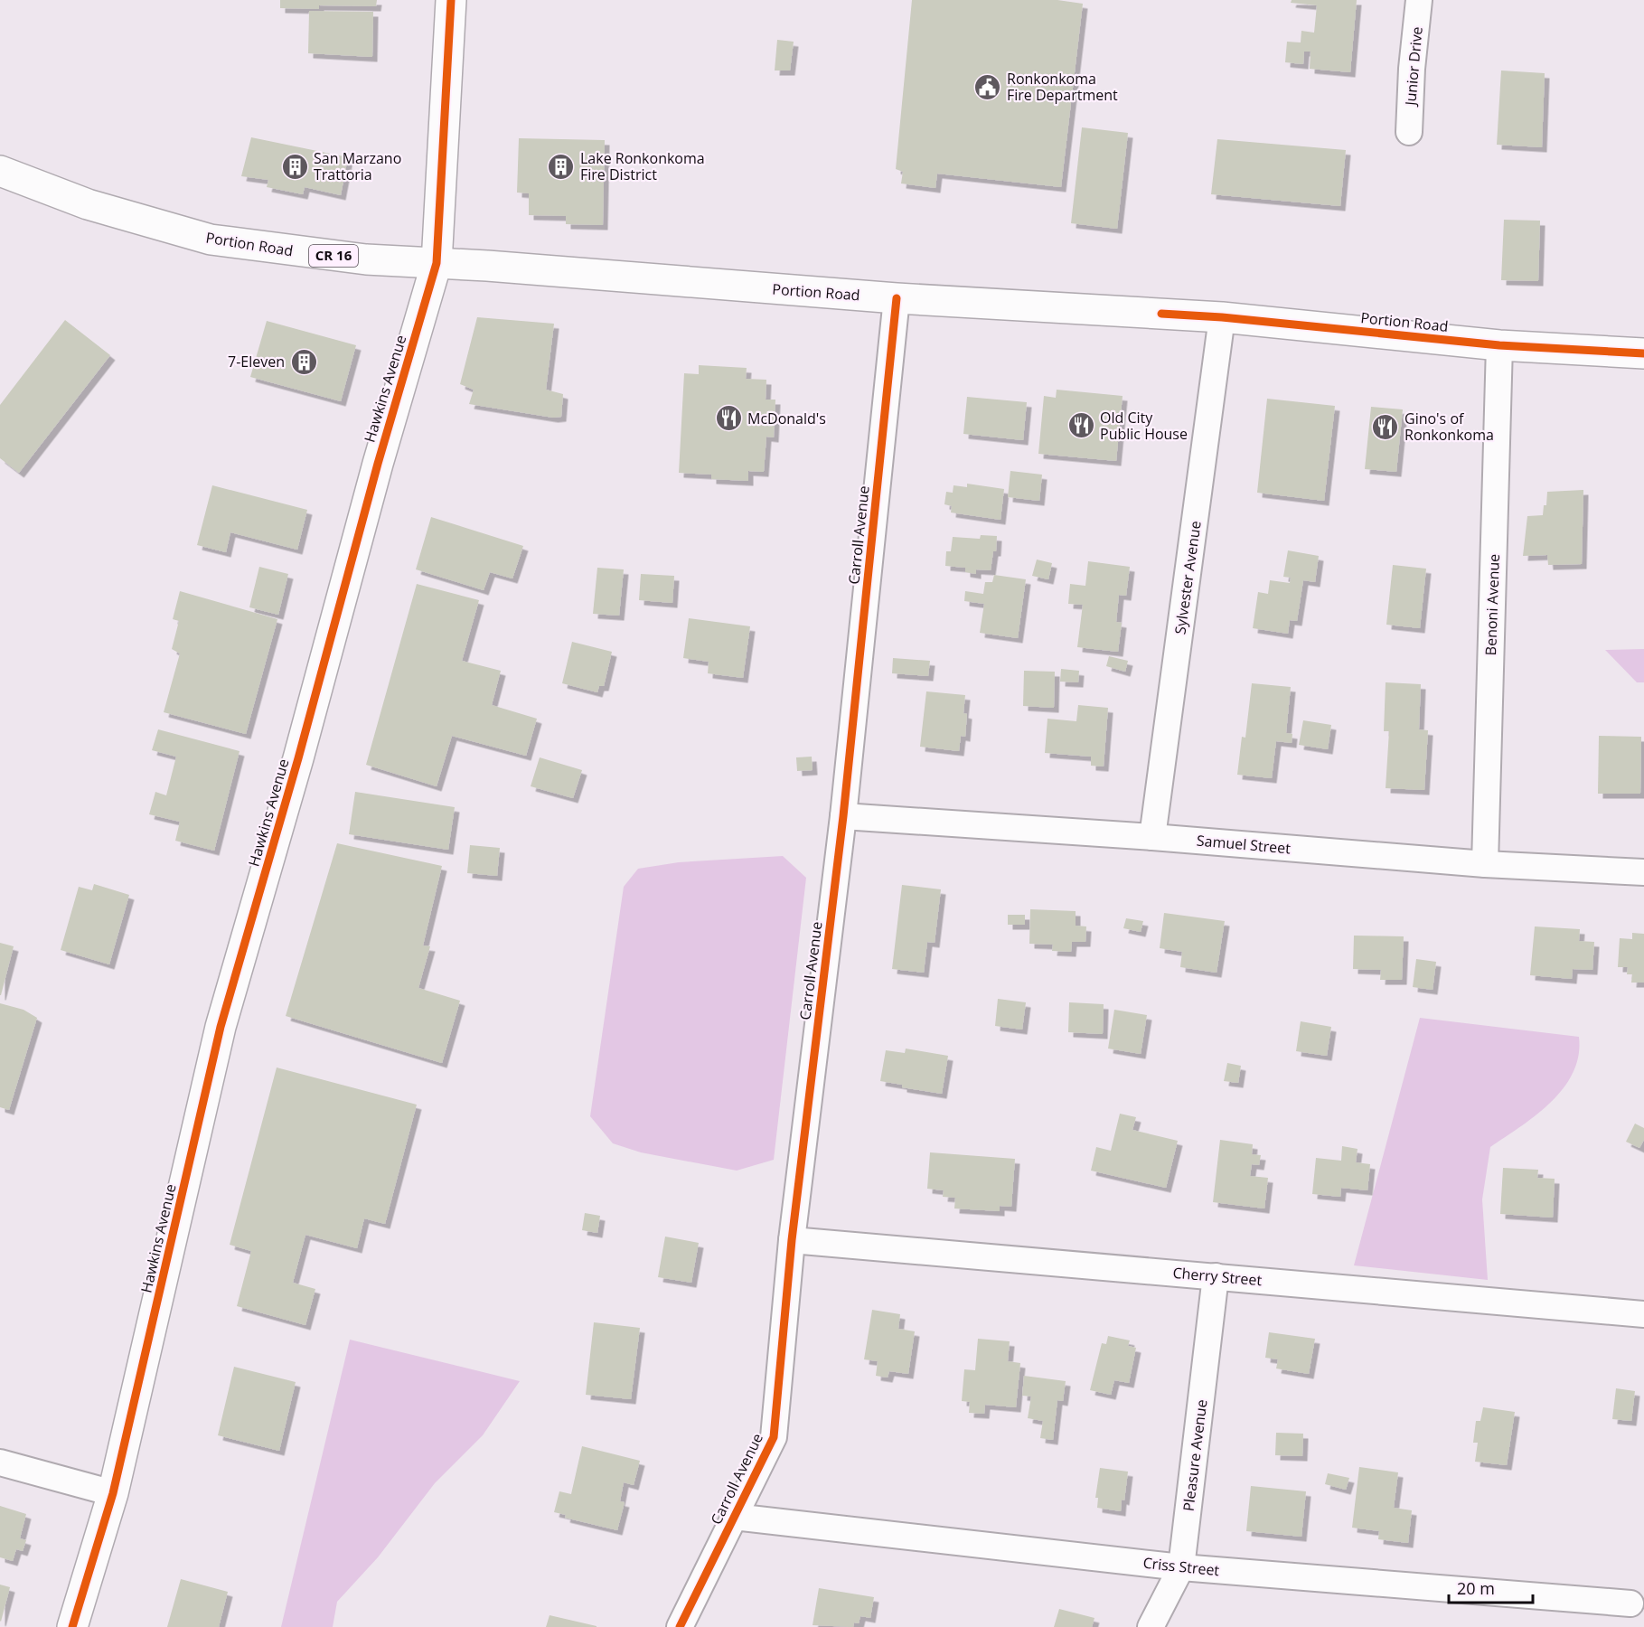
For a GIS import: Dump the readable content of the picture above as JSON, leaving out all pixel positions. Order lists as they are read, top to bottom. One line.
{"streets":{"street":["Junior Drive","Portion Road","CR 16","Hawkins Avenue","Carroll Avenue","Sylvester Avenue","Benoni Avenue","Samuel Street","Cherry Street","Pleasure Avenue","Criss Street"]},"crossings":[["Portion Road","Hawkins Avenue"],["Portion Road","Carroll Avenue"],["Portion Road","Sylvester Avenue"],["Portion Road","Benoni Avenue"],["Carroll Avenue","Samuel Street"],["Carroll Avenue","Cherry Street"],["Carroll Avenue","Criss Street"],["Sylvester Avenue","Samuel Street"],["Benoni Avenue","Samuel Street"],["Cherry Street","Pleasure Avenue"],["Pleasure Avenue","Criss Street"]],"places":{"public building":["Ronkonkoma Fire Department"],"building":["San Marzano Trattoria","Lake Ronkonkoma Fire District","7-Eleven"],"restaurant":["McDonald's","Old City Public House","Gino's of Ronkonkoma"]},"scale_bar":"20 m"}
